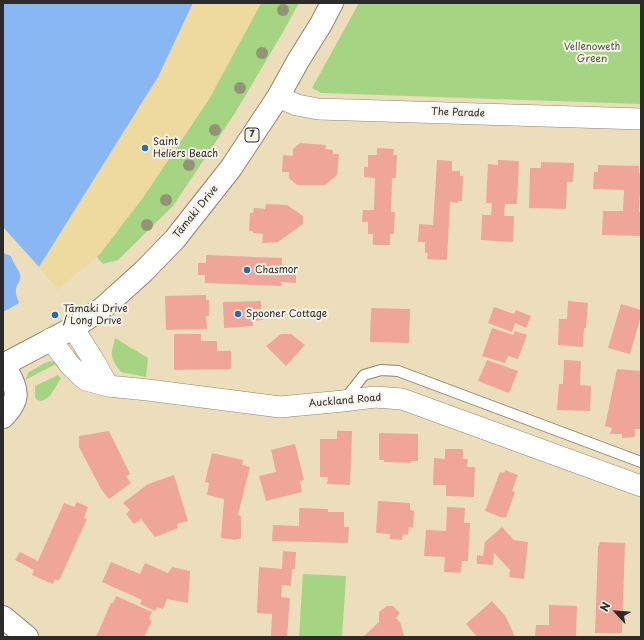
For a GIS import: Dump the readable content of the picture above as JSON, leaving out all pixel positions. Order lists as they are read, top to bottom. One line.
{"streets":{"main road":["7","Tāmaki Drive"],"street":["The Parade","Auckland Road"]},"crossings":[["The Parade","Tāmaki Drive"],["Tāmaki Drive","Auckland Road"]],"parks":["Vellenoweth Green"],"places":["Saint Heliers Beach","Chasmor","Spooner Cottage","Tāmaki Drive / Long Drive"],"north":"top left"}
